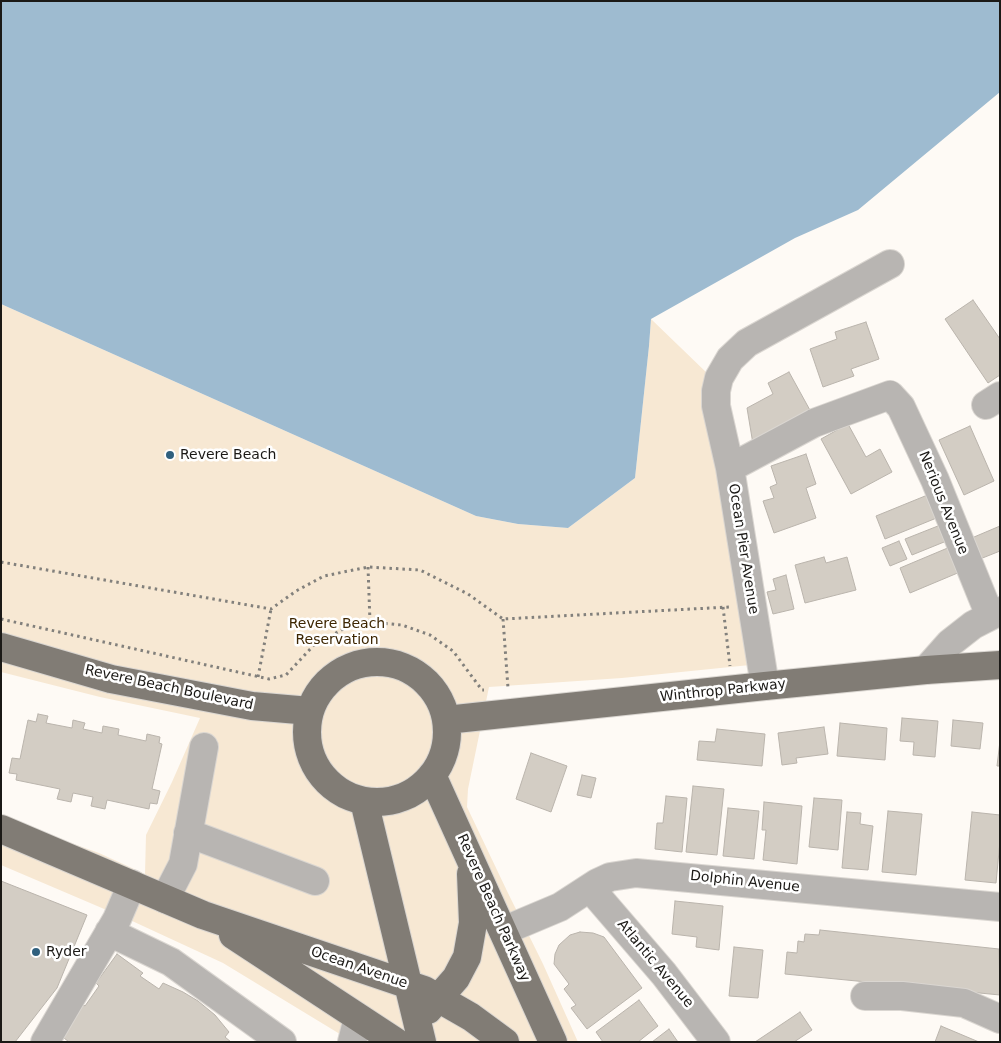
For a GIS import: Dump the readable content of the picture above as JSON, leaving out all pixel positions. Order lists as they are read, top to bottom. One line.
{"streets":{"main road":["Revere Beach Boulevard","Winthrop Parkway","Revere Beach Parkway","Ocean Avenue"],"street":["Nerious Avenue","Ocean Pier Avenue","Dolphin Avenue","Atlantic Avenue"]},"crossings":[["Nerious Avenue","Ocean Pier Avenue"],["Ocean Pier Avenue","Winthrop Parkway"],["Revere Beach Boulevard","Winthrop Parkway"],["Revere Beach Boulevard","Revere Beach Parkway"],["Winthrop Parkway","Revere Beach Parkway"],["Dolphin Avenue","Revere Beach Parkway"],["Dolphin Avenue","Atlantic Avenue"]],"parks":["Revere Beach Reservation"],"places":["Revere Beach","Ryder"]}
